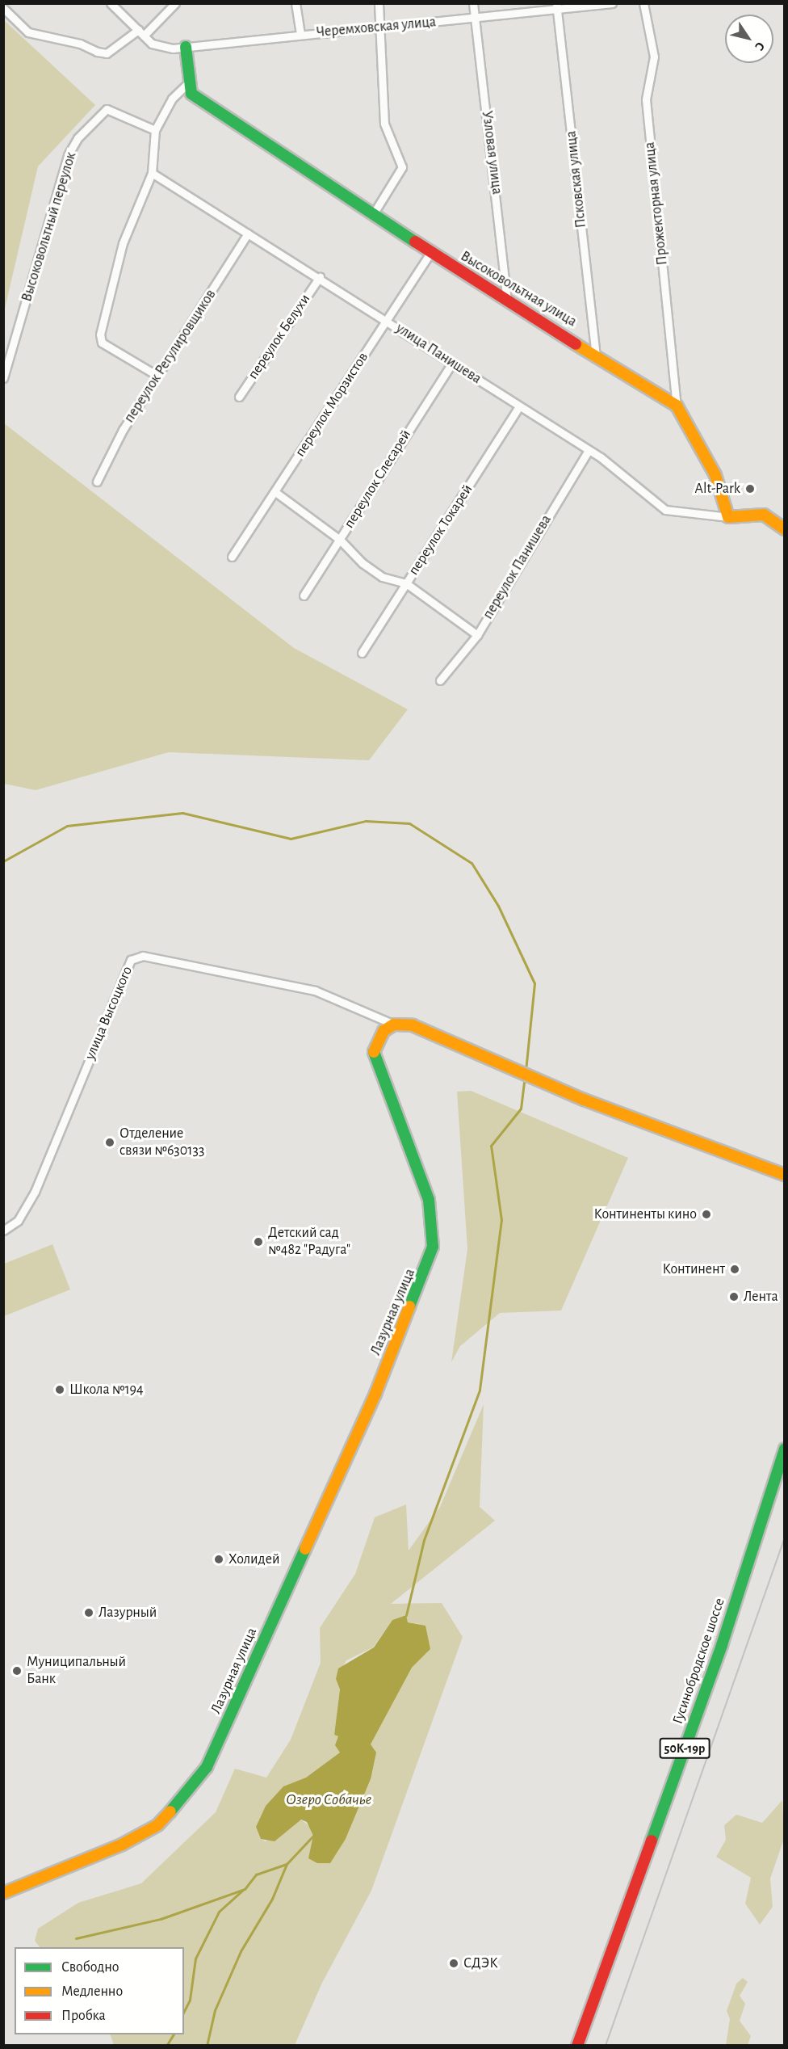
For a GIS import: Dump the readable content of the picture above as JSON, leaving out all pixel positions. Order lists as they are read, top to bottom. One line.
{"streets":{"street":["Черемховская улица","Узловая улица","Псковская улица","Прожекторная улица","Высоковольтный переулок","Высоковольтная улица","переулок Белухи","улица Панишева","переулок Регулировщиков","переулок Морзистов","переулок Слесарей","переулок Токарей","переулок Панишева","улица Высоцкого","Лазурная улица","Гусинобродское шоссе","50К-19р"]},"crossings":[["Черемховская улица","Узловая улица"],["Черемховская улица","Псковская улица"],["Узловая улица","Высоковольтная улица"],["Псковская улица","Высоковольтная улица"],["Прожекторная улица","Высоковольтная улица"],["Высоковольтная улица","улица Панишева"],["Высоковольтная улица","переулок Морзистов"],["переулок Белухи","улица Панишева"],["улица Панишева","переулок Регулировщиков"],["улица Панишева","переулок Морзистов"],["улица Панишева","переулок Слесарей"],["улица Панишева","переулок Токарей"],["улица Панишева","переулок Панишева"],["улица Высоцкого","Лазурная улица"]],"water":["Озеро Собачье"],"places":["Alt-Park","Отделение связи №630133","Континенты кино","Детский сад №482 \"Радуга\"","Континент","Лента","Школа №194","Холидей","Лазурный","Муниципальный Банк","СДЭК"],"legend":["Свободно","Медленно","Пробка"],"north":"bottom right"}
